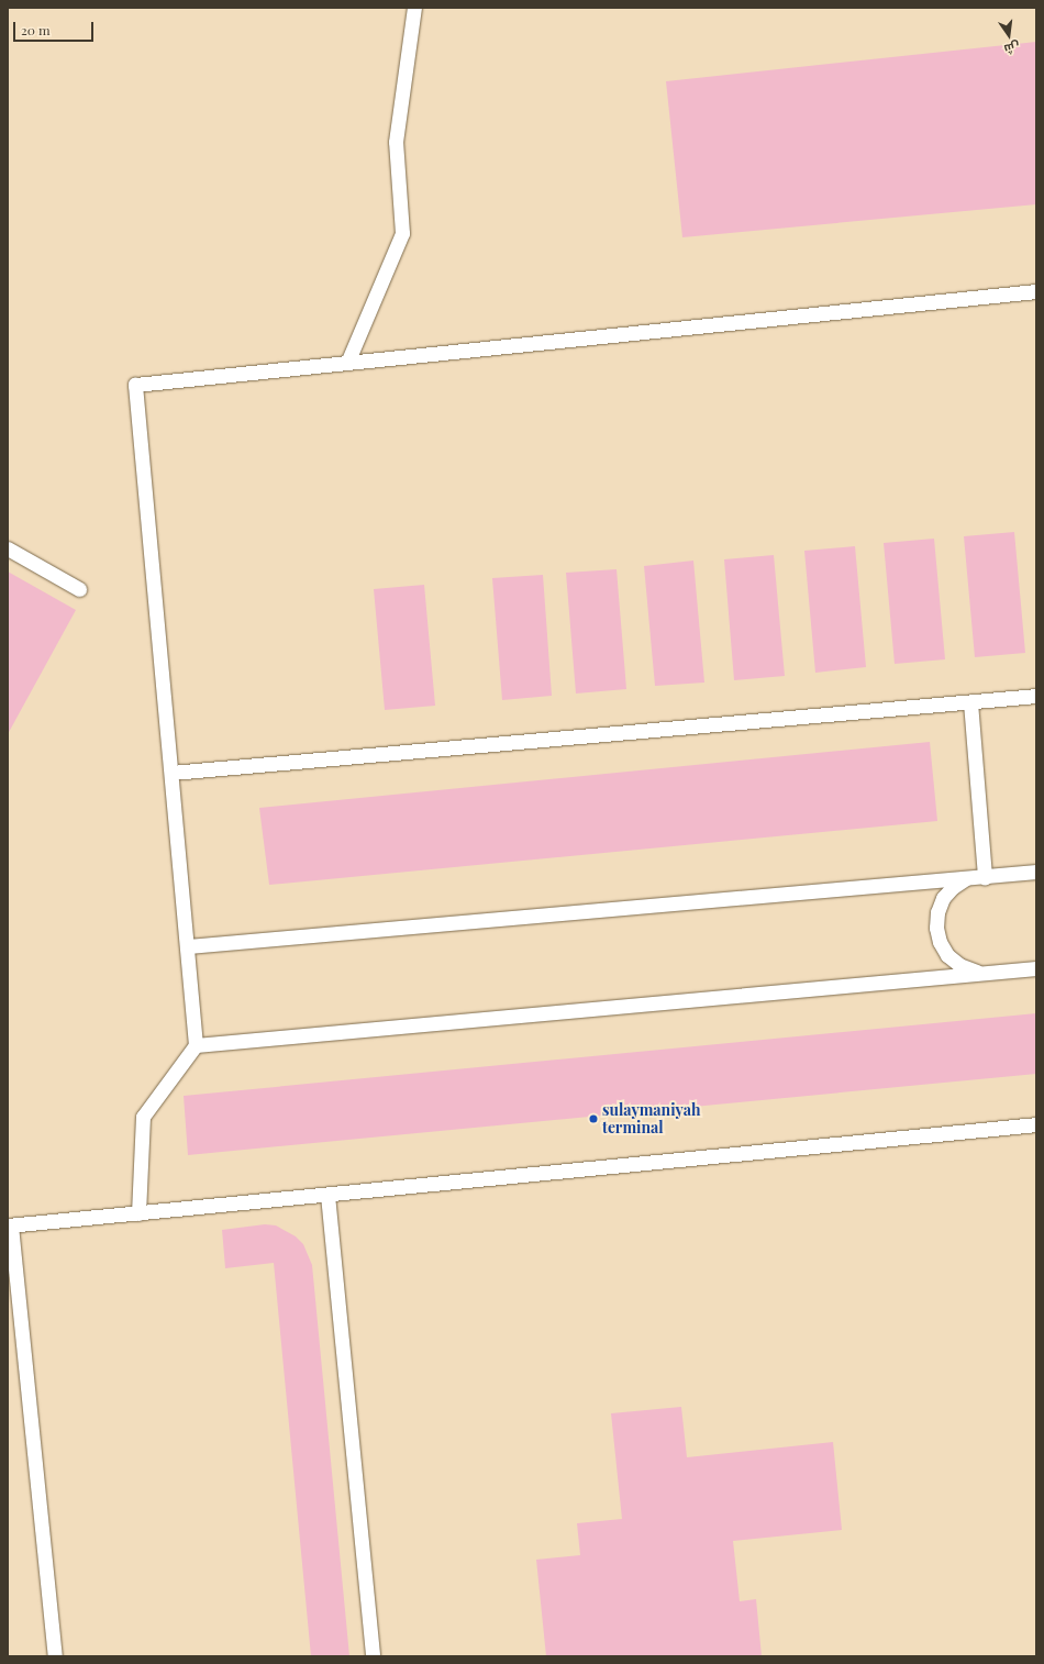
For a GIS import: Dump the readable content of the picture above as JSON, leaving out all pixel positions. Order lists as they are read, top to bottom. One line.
{"places":["sulaymaniyah terminal"],"scale_bar":"20 m","north":"bottom"}
